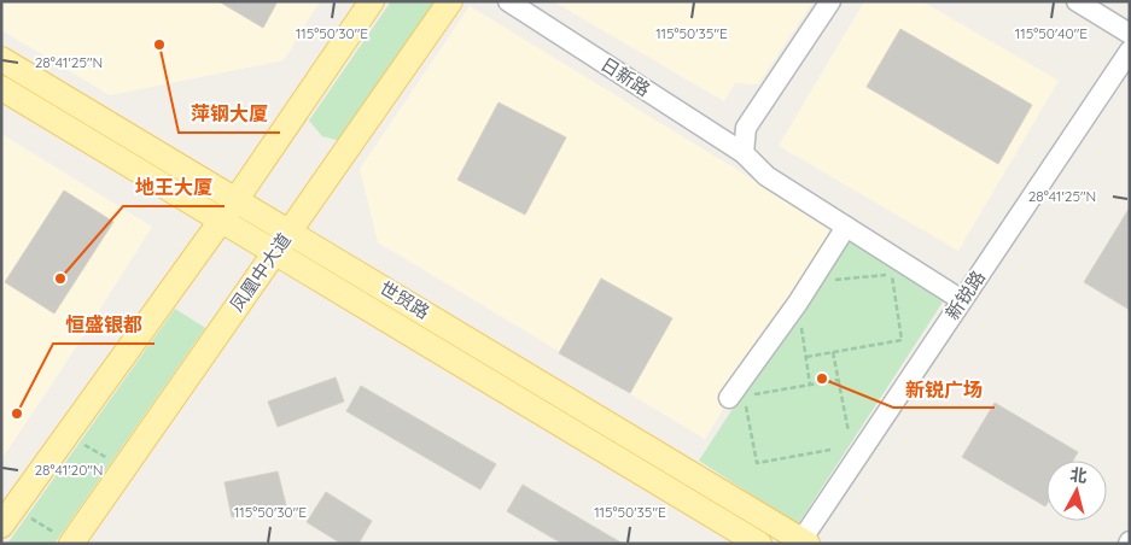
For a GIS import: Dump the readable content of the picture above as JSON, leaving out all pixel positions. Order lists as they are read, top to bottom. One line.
{"streets":{"main road":["凤凰中大道","世贸路"],"street":["日新路","新锐路"]},"crossings":[["日新路","新锐路"],["凤凰中大道","世贸路"],["新锐路","世贸路"]],"places":["萍钢大厦","地王大厦","新锐广场","恒盛银都"],"north":"top","coordinates":["115°50'30\"E","115°50'35\"E","115°50'40\"E","28°41'25\"N","28°41'20\"N"]}
